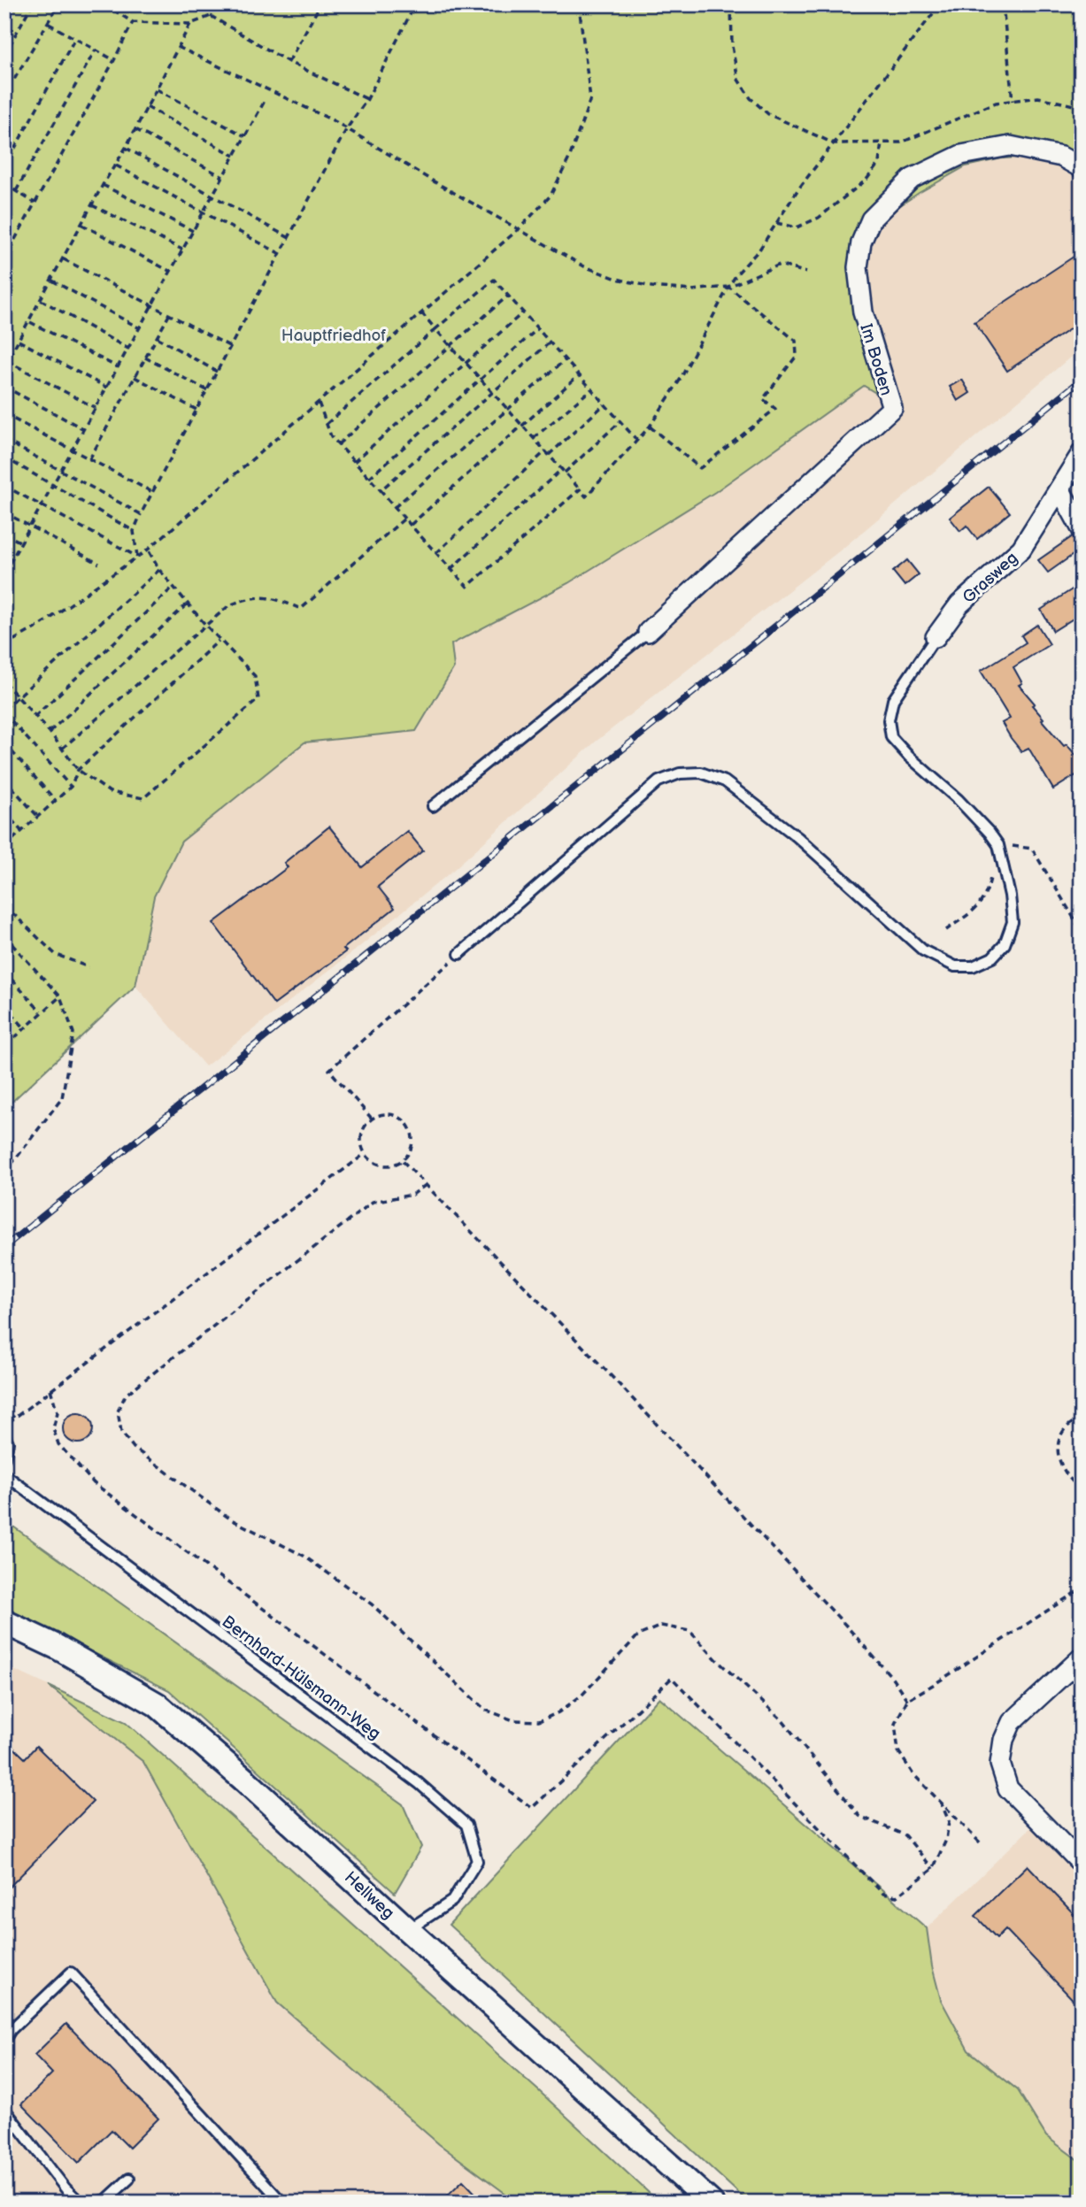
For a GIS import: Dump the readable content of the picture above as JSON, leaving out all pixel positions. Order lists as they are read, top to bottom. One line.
{"streets":{"street":["Im Boden","Grasweg","Hellweg"],"lane":["Bernhard-Hülsmann-Weg"]},"crossings":[["Bernhard-Hülsmann-Weg","Hellweg"]],"parks":["Hauptfriedhof"]}
